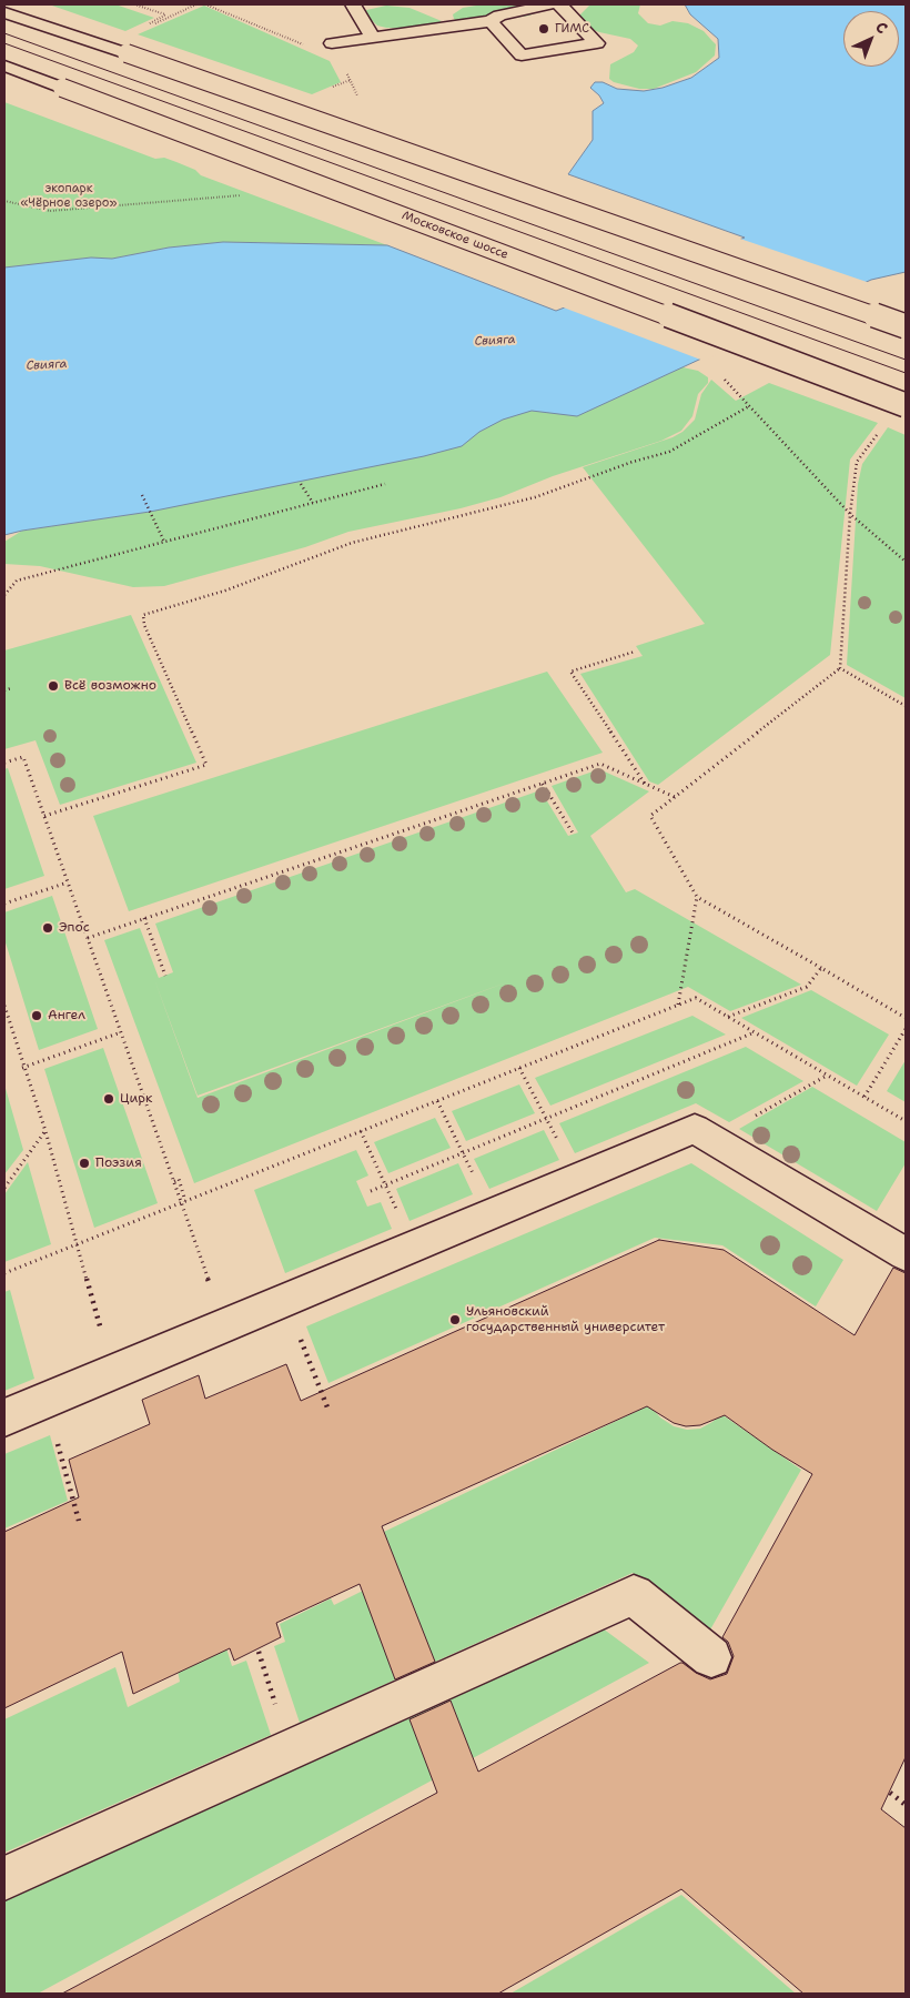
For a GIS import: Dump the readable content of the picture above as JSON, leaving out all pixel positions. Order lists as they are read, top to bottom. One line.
{"streets":{"main road":["Московское шоссе"]},"water":["Свияга"],"parks":["экопарк «Чёрное озеро»"],"places":["ГИМС","Всё возможно","Эпос","Ангел","Цирк","Поэзия","Ульяновский государственный университет"],"north":"top right"}
